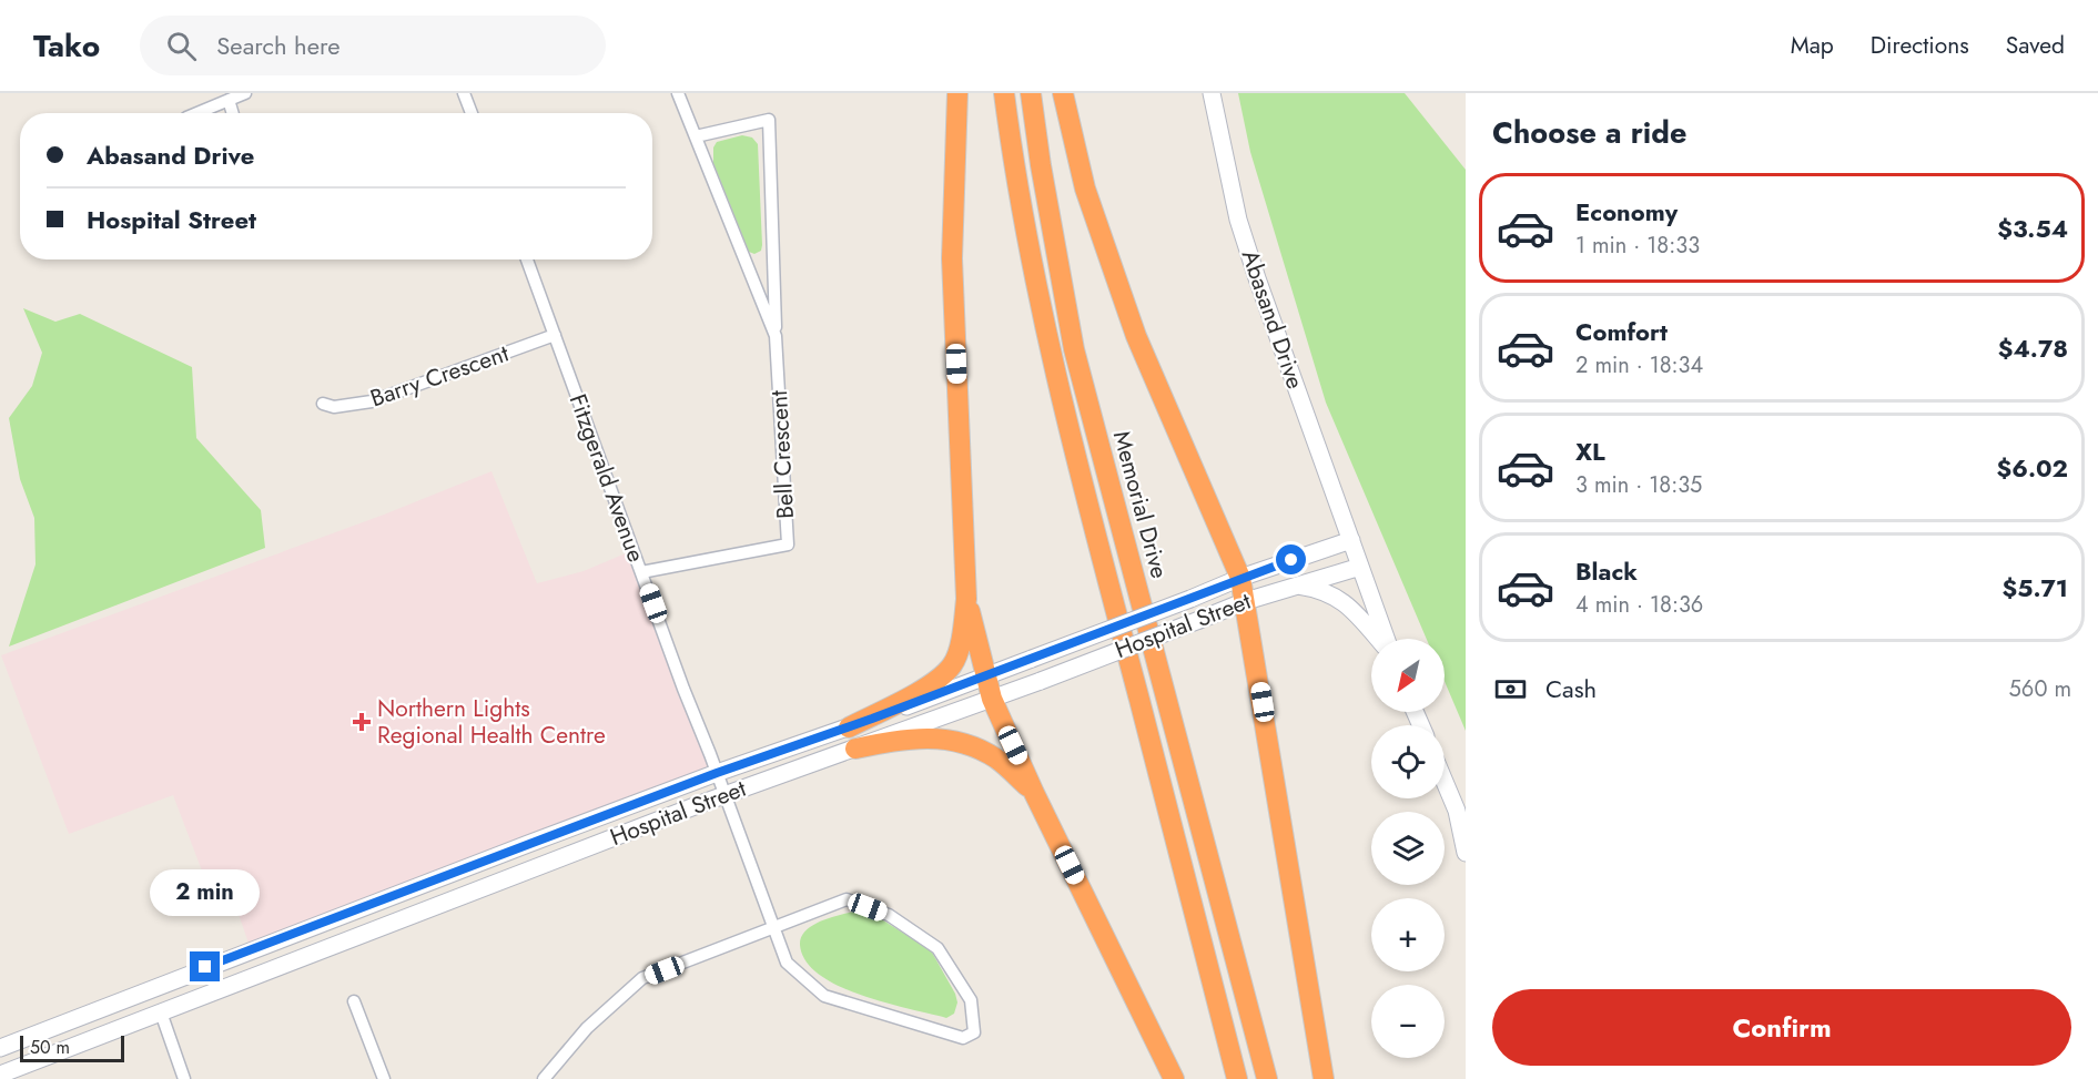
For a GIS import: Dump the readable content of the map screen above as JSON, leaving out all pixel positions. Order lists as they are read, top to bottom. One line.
{"streets":{"highway":["Memorial Drive"],"main road":["Abasand Drive","Hospital Street"],"street":["Barry Crescent","Bell Crescent","Fitzgerald Avenue"]},"crossings":[["Abasand Drive","Hospital Street"],["Barry Crescent","Fitzgerald Avenue"],["Bell Crescent","Fitzgerald Avenue"],["Fitzgerald Avenue","Hospital Street"]],"places":{"health":["Northern Lights Regional Health Centre"]},"scale_bar":"50 m","north":"bottom left","page":{"header":"Tako","search":"Search here","nav":["Map","Directions","Saved"],"heading":"Choose a ride","banner":["Abasand Drive","Hospital Street"],"list":[{"name":"Economy","note":"1 min · 18:33","value":"$3.54"},{"name":"Comfort","note":"2 min · 18:34","value":"$4.78"},{"name":"XL","note":"3 min · 18:35","value":"$6.02"},{"name":"Black","note":"4 min · 18:36","value":"$5.71"}],"map_buttons":["+","−"],"pay":["Cash","560 m"],"bubble":"2 min","buttons":"Confirm","scale":"50 m"}}
